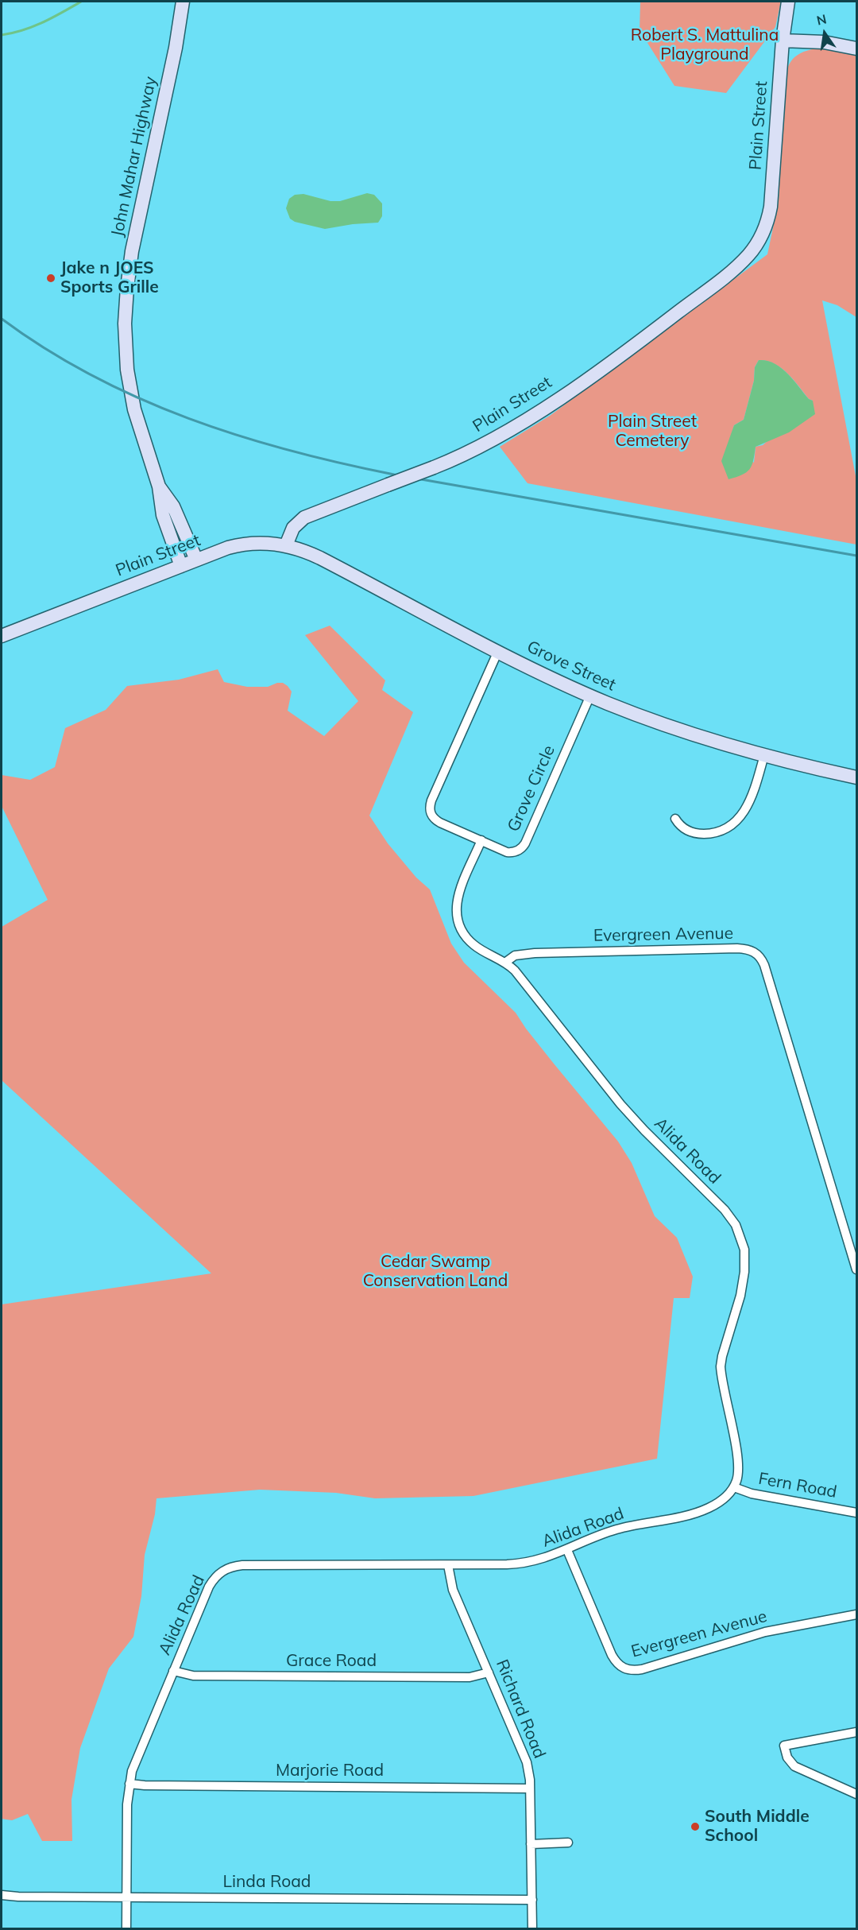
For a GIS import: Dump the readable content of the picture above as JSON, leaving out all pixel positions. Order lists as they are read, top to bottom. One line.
{"streets":{"street":["Plain Street","John Mahar Highway","Grove Street","Grove Circle","Evergreen Avenue","Alida Road","Fern Road","Grace Road","Richard Road","Marjorie Road","Linda Road"]},"crossings":[["Plain Street","John Mahar Highway"],["Plain Street","Grove Street"],["Grove Street","Grove Circle"],["Evergreen Avenue","Alida Road"],["Alida Road","Fern Road"],["Alida Road","Grace Road"],["Alida Road","Richard Road"],["Alida Road","Marjorie Road"],["Alida Road","Linda Road"],["Grace Road","Richard Road"],["Richard Road","Marjorie Road"],["Richard Road","Linda Road"]],"parks":["Robert S. Mattulina Playground","Plain Street Cemetery","Cedar Swamp Conservation Land"],"places":["Jake n JOES Sports Grille","South Middle School"],"north":"top"}
